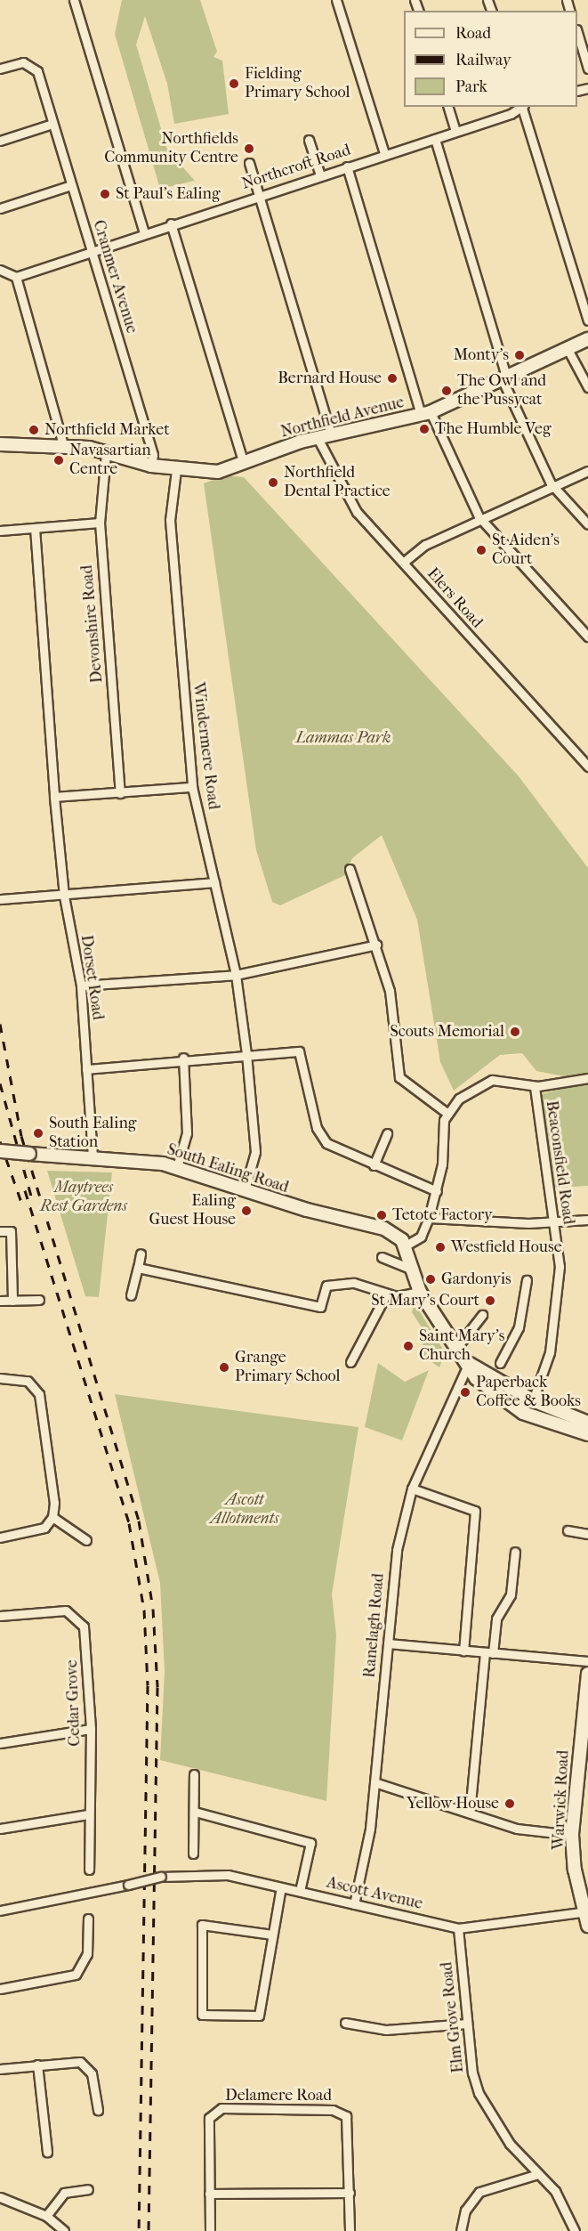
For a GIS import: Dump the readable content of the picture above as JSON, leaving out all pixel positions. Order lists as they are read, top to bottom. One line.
{"streets":{"main road":["Northfield Avenue","South Ealing Road","Warwick Road"],"street":["Northcroft Road","Cranmer Avenue","Elers Road","Devonshire Road","Windermere Road","Dorset Road","Beaconsfield Road","Ranelagh Road","Cedar Grove","Ascott Avenue","Elm Grove Road","Delamere Road"]},"crossings":[["Northcroft Road","Cranmer Avenue"],["Cranmer Avenue","Northfield Avenue"],["Northfield Avenue","Elers Road"],["Northfield Avenue","Devonshire Road"],["Northfield Avenue","Windermere Road"],["Windermere Road","South Ealing Road"],["Dorset Road","South Ealing Road"],["Ranelagh Road","Ascott Avenue"],["Warwick Road","Ascott Avenue"],["Ascott Avenue","Elm Grove Road"]],"parks":["Lammas Park","Maytrees Rest Gardens","Ascott Allotments"],"places":["Fielding Primary School","Northfields Community Centre","St Paul's Ealing","Monty's","Bernard House","The Owl and the Pussycat","The Humble Veg","Northfield Market","Navasartian Centre","Northfield Dental Practice","St Aiden's Court","Scouts Memorial","South Ealing Station","Ealing Guest House","Tetote Factory","Westfield House","Gardonyis","St Mary's Court","Saint Mary's Church","Grange Primary School","Paperback Coffee & Books","Yellow House"],"legend":["Road","Railway","Park"]}
